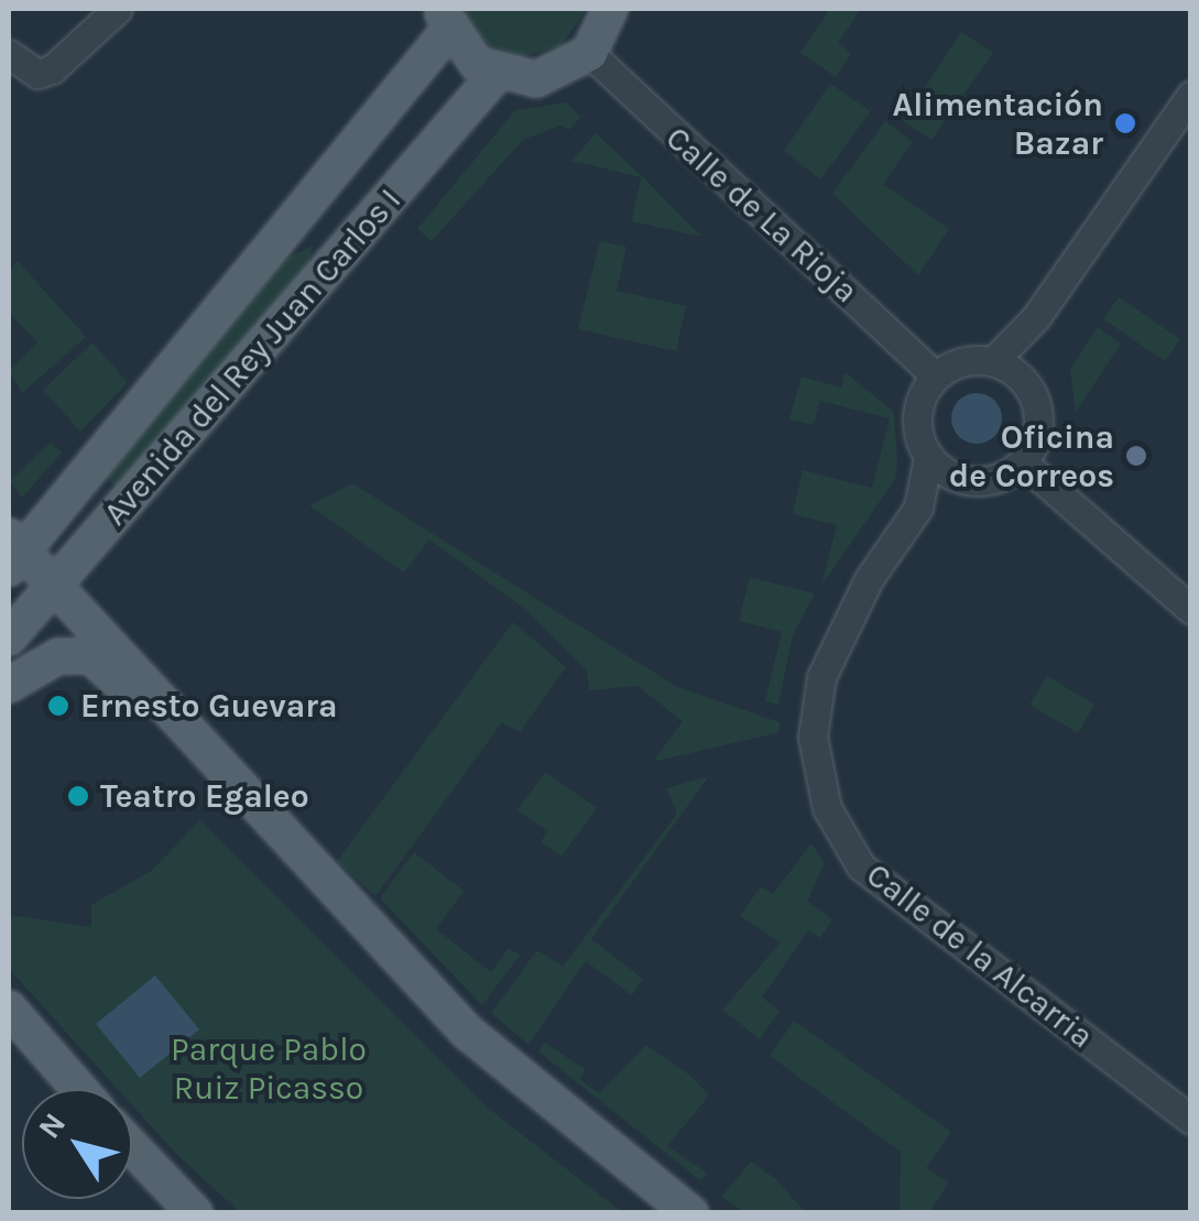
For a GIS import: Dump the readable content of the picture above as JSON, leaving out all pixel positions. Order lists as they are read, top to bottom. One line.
{"streets":{"main road":["Avenida del Rey Juan Carlos I"],"street":["Calle de La Rioja","Calle de la Alcarria"]},"crossings":[["Calle de La Rioja","Calle de la Alcarria"]],"parks":["Parque Pablo Ruiz Picasso"],"places":["Alimentación Bazar","Oficina de Correos","Ernesto Guevara","Teatro Egaleo"],"north":"top left"}
